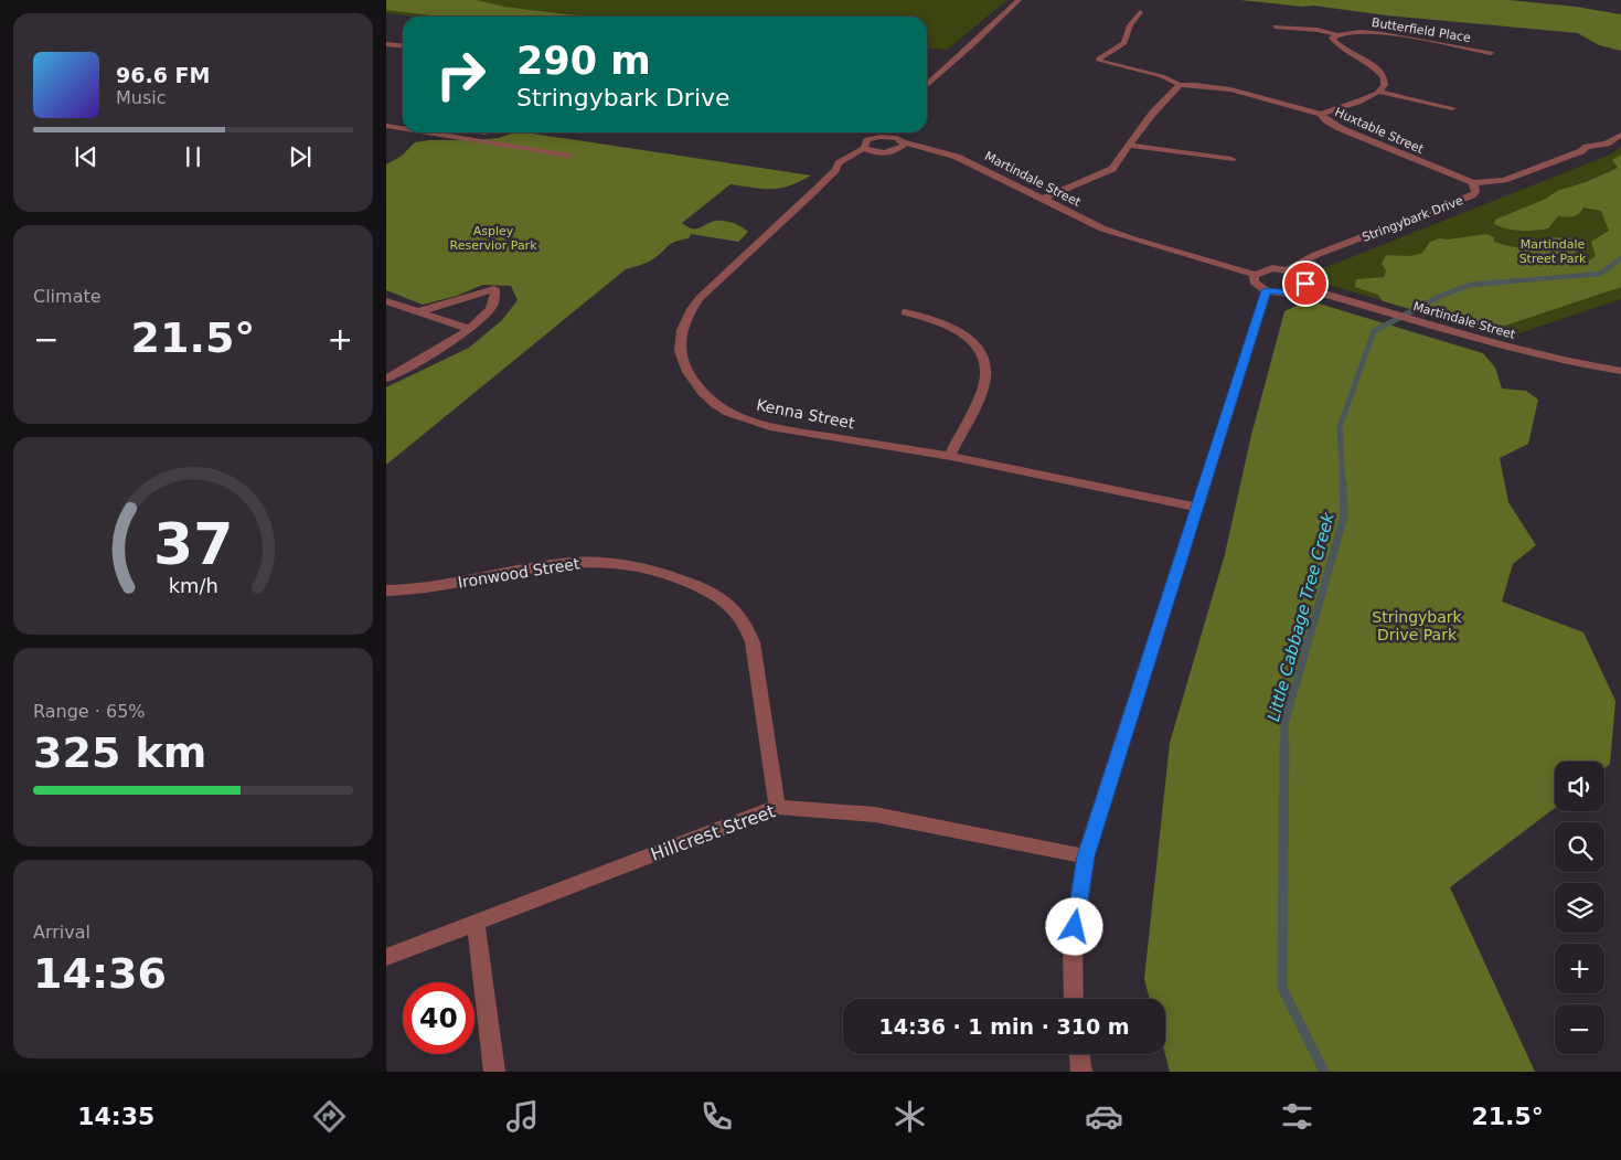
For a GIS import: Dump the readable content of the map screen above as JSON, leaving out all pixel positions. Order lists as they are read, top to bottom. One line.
{"streets":{"street":["Butterfield Place","Huxtable Street","Martindale Street","Stringybark Drive","Kenna Street","Ironwood Street","Hillcrest Street"]},"crossings":[["Huxtable Street","Stringybark Drive"],["Martindale Street","Stringybark Drive"],["Martindale Street","Kenna Street"],["Ironwood Street","Hillcrest Street"]],"water":["Little Cabbage Tree Creek"],"parks":["Aspley Reservior Park","Martindale Street Park","Stringybark Drive Park"],"page":{"turn":["290 m","Stringybark Drive"],"song":["96.6 FM","Music"],"tile":["Climate",["Range · 65%","325 km"],["Arrival","14:36"]],"heat":["−","21.5°","+"],"map_buttons":["+","−"],"limit":"40","trip":"14:36 · 1 min · 310 m","tabs":["14:35","21.5°"],"gauge":["37","km/h"]}}
